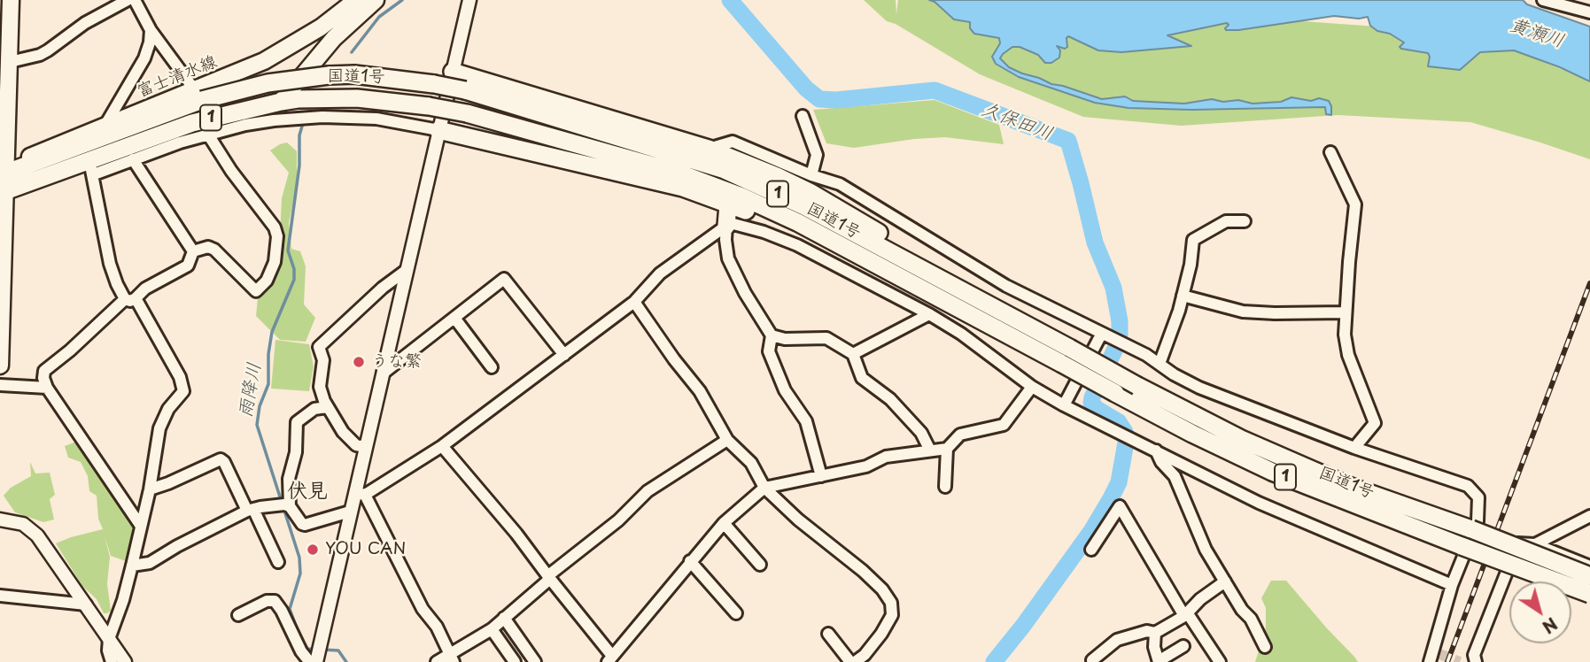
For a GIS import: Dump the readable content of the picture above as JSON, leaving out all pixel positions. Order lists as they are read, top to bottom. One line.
{"streets":{"highway":["国道1号","1"],"main road":["富士清水線"]},"crossings":[["富士清水線","国道1号"]],"districts":["伏見"],"water":["黄瀬川","久保田川","雨降川"],"places":["うな繁","YOU CAN"],"north":"bottom right"}
